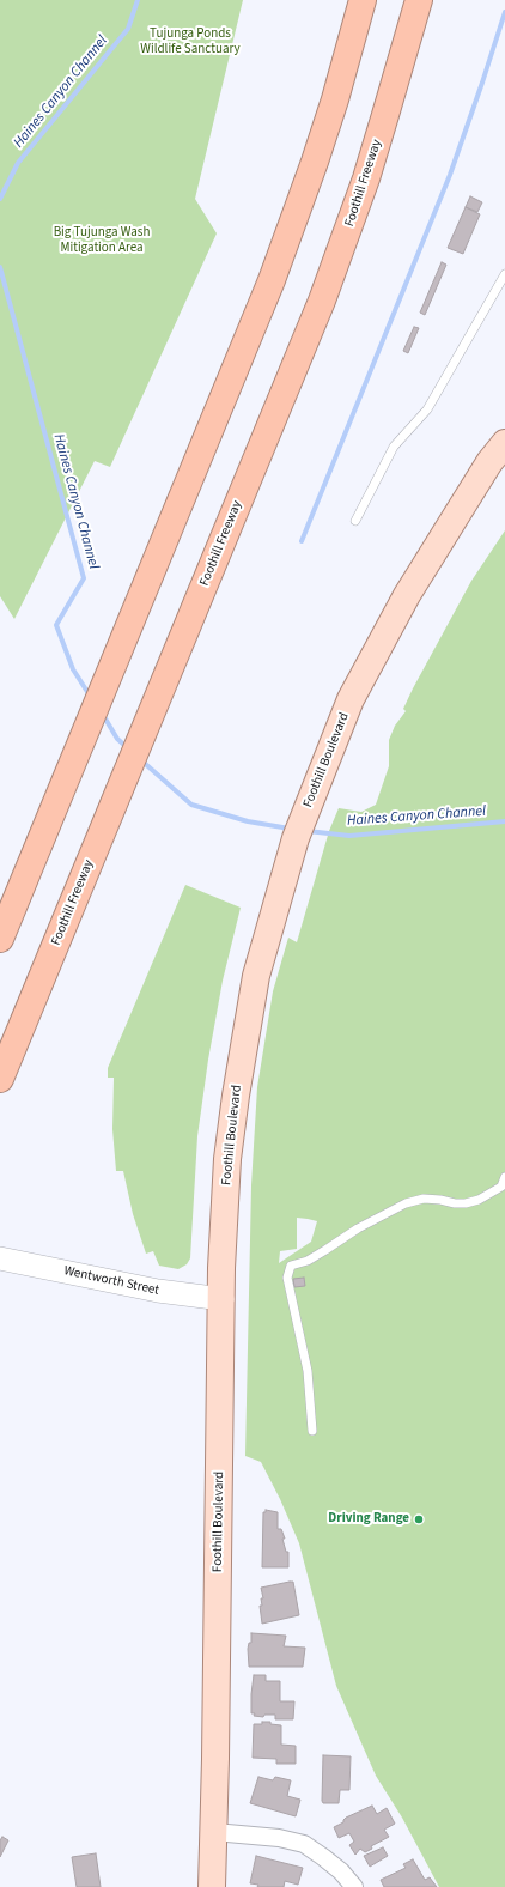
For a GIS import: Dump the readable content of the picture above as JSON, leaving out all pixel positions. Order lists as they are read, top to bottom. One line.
{"streets":{"highway":["Foothill Freeway"],"main road":["Foothill Boulevard","Wentworth Street"]},"crossings":[["Foothill Boulevard","Wentworth Street"]],"water":["Haines Canyon Channel"],"parks":["Tujunga Ponds Wildlife Sanctuary","Big Tujunga Wash Mitigation Area"],"places":["Driving Range"]}
